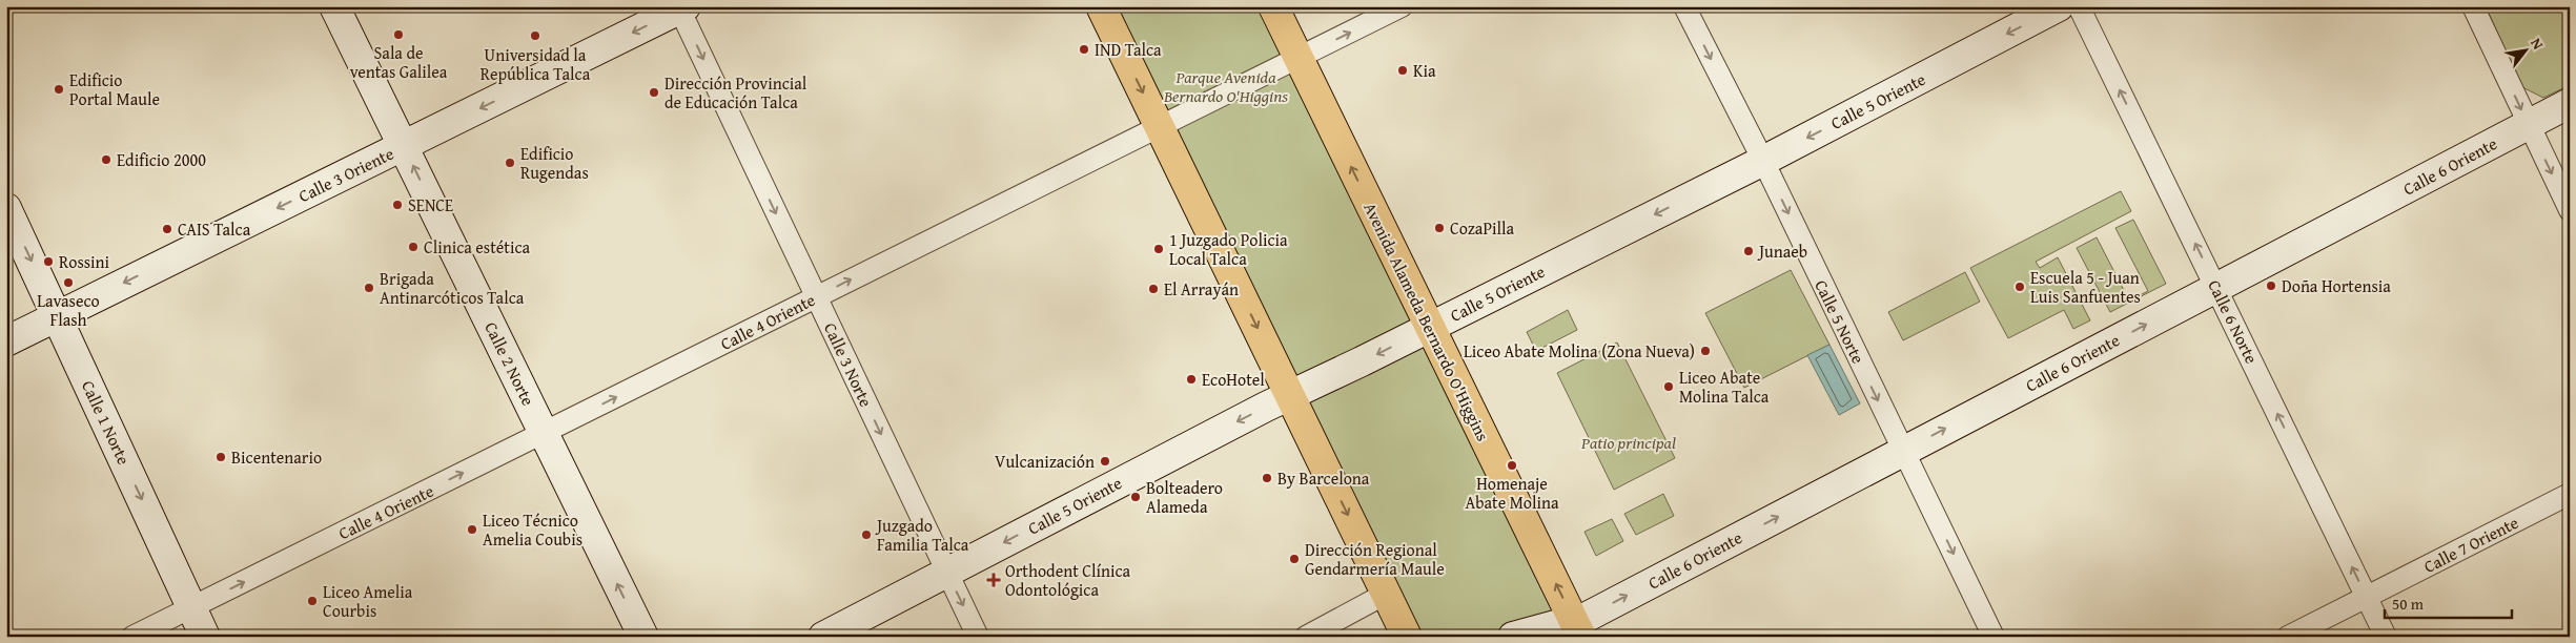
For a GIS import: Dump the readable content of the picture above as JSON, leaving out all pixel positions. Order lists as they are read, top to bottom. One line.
{"streets":{"main road":["Calle 5 Oriente","Calle 6 Oriente","Calle 3 Oriente","Avenida Alameda Bernardo O'Higgins","Calle 2 Norte","Calle 1 Norte"],"street":["Calle 4 Oriente","Calle 5 Norte","Calle 6 Norte","Calle 3 Norte","Calle 7 Oriente"]},"crossings":[["Calle 5 Oriente","Avenida Alameda Bernardo O'Higgins"],["Calle 5 Oriente","Calle 5 Norte"],["Calle 5 Oriente","Calle 3 Norte"],["Calle 6 Oriente","Avenida Alameda Bernardo O'Higgins"],["Calle 6 Oriente","Calle 5 Norte"],["Calle 6 Oriente","Calle 6 Norte"],["Calle 3 Oriente","Calle 2 Norte"],["Calle 3 Oriente","Calle 3 Norte"],["Calle 3 Oriente","Calle 1 Norte"],["Calle 4 Oriente","Avenida Alameda Bernardo O'Higgins"],["Calle 4 Oriente","Calle 2 Norte"],["Calle 4 Oriente","Calle 3 Norte"],["Calle 4 Oriente","Calle 1 Norte"],["Calle 6 Norte","Calle 7 Oriente"]],"one_way":["Calle 5 Oriente","Calle 6 Oriente","Calle 3 Oriente","Calle 4 Oriente","Calle 5 Norte","Calle 6 Norte","Calle 2 Norte","Calle 3 Norte","Calle 1 Norte"],"parks":["Parque Avenida Bernardo O'Higgins","Patio principal"],"places":{"other":["Sala de ventas Galilea","Universidad la República Talca","IND Talca","Kia","Edificio Portal Maule","Dirección Provincial de Educación Talca","Edificio 2000","Edificio Rugendas","SENCE","CozaPilla","CAIS Talca","Clinica estética","1 Juzgado Policia Local Talca","Junaeb","Rossini","Lavaseco Flash","Doña Hortensia","Escuela 5 - Juan Luis Sanfuentes","Brigada Antinarcóticos Talca","El Arrayán","Liceo Abate Molina (Zona Nueva)","EcoHotel","Liceo Abate Molina Talca","Bicentenario","Vulcanización","Homenaje Abate Molina","By Barcelona","Bolteadero Alameda","Liceo Técnico Amelia Coubis","Juzgado Familia Talca","Dirección Regional Gendarmería Maule","Liceo Amelia Courbis"],"health":["Orthodent Clínica Odontológica"]},"scale_bar":"50 m","north":"top right"}
